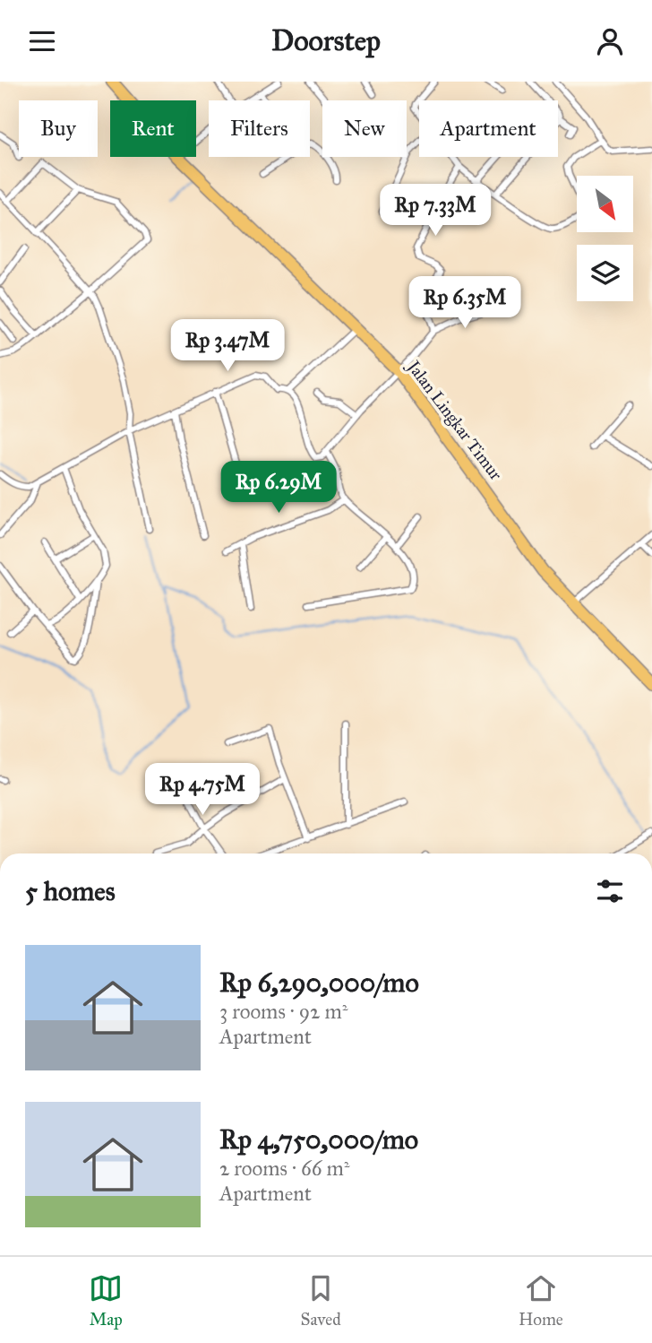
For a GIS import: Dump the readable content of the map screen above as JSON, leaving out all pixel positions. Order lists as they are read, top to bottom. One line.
{"streets":{"highway":["Jalan Lingkar Timur"]},"north":"bottom right","page":{"header":"Doorstep","chip":["Buy","Rent","Filters","New","Apartment"],"price":["Rp 7.33M","Rp 6.35M","Rp 3.47M","Rp 6.29M","Rp 4.75M"],"heading":"5 homes","list":[{"name":"Rp 6,290,000/mo","note":"3 rooms · 92 m² · Apartment"},{"name":"Rp 4,750,000/mo","note":"2 rooms · 66 m² · Apartment"}],"tabs":["Map","Saved","Home"]}}
